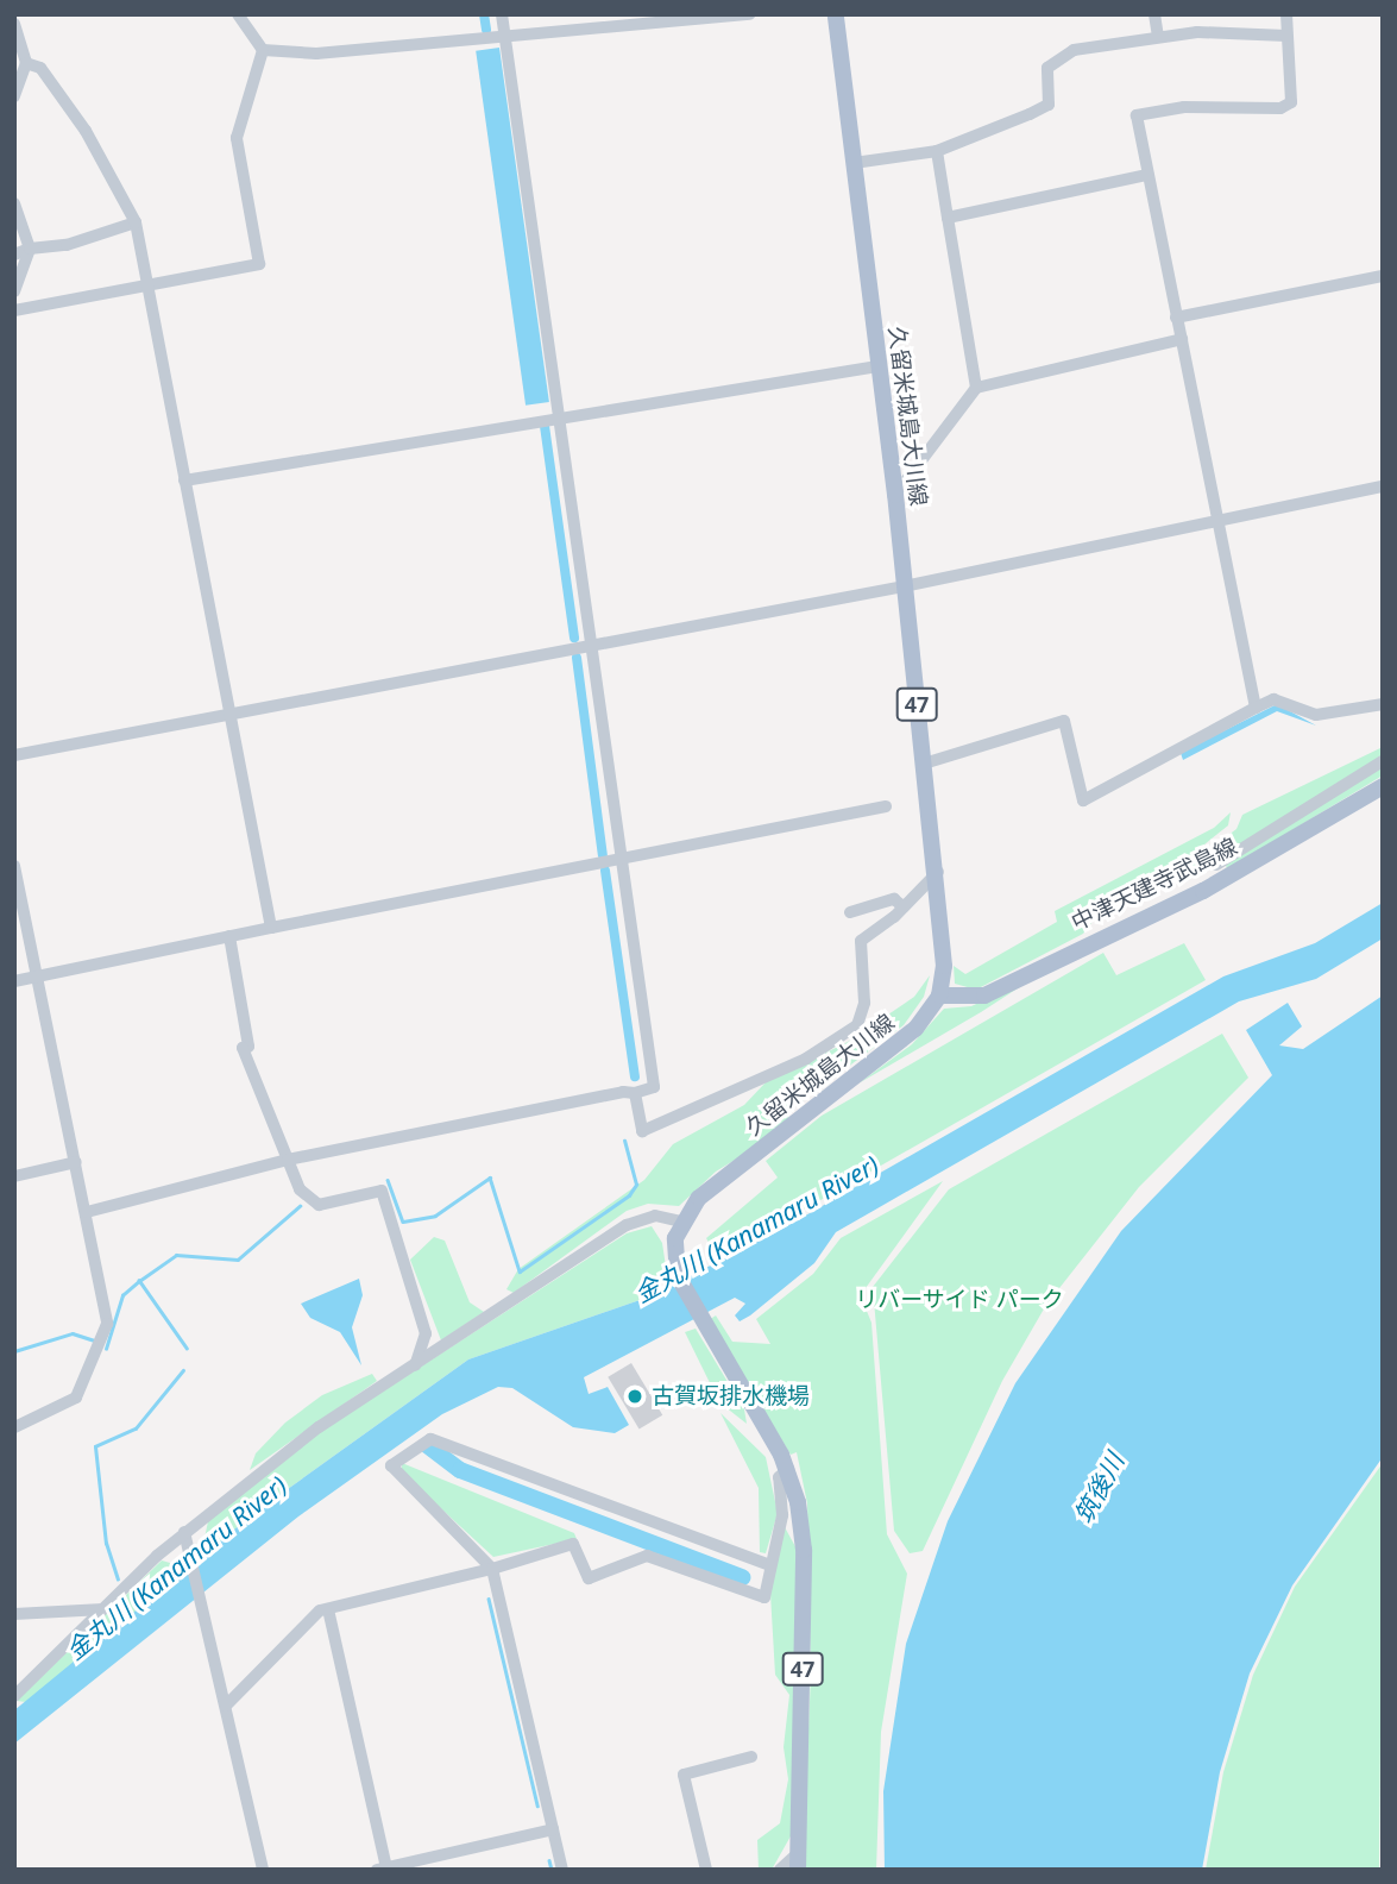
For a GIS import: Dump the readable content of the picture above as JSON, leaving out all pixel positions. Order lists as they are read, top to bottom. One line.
{"streets":{"main road":["久留米城島大川線","47","中津天建寺武島線"]},"crossings":[["久留米城島大川線","47"],["久留米城島大川線","中津天建寺武島線"]],"water":["金丸川 (Kanamaru River)","筑後川"],"parks":["リバーサイド パーク"],"places":["古賀坂排水機場"]}
